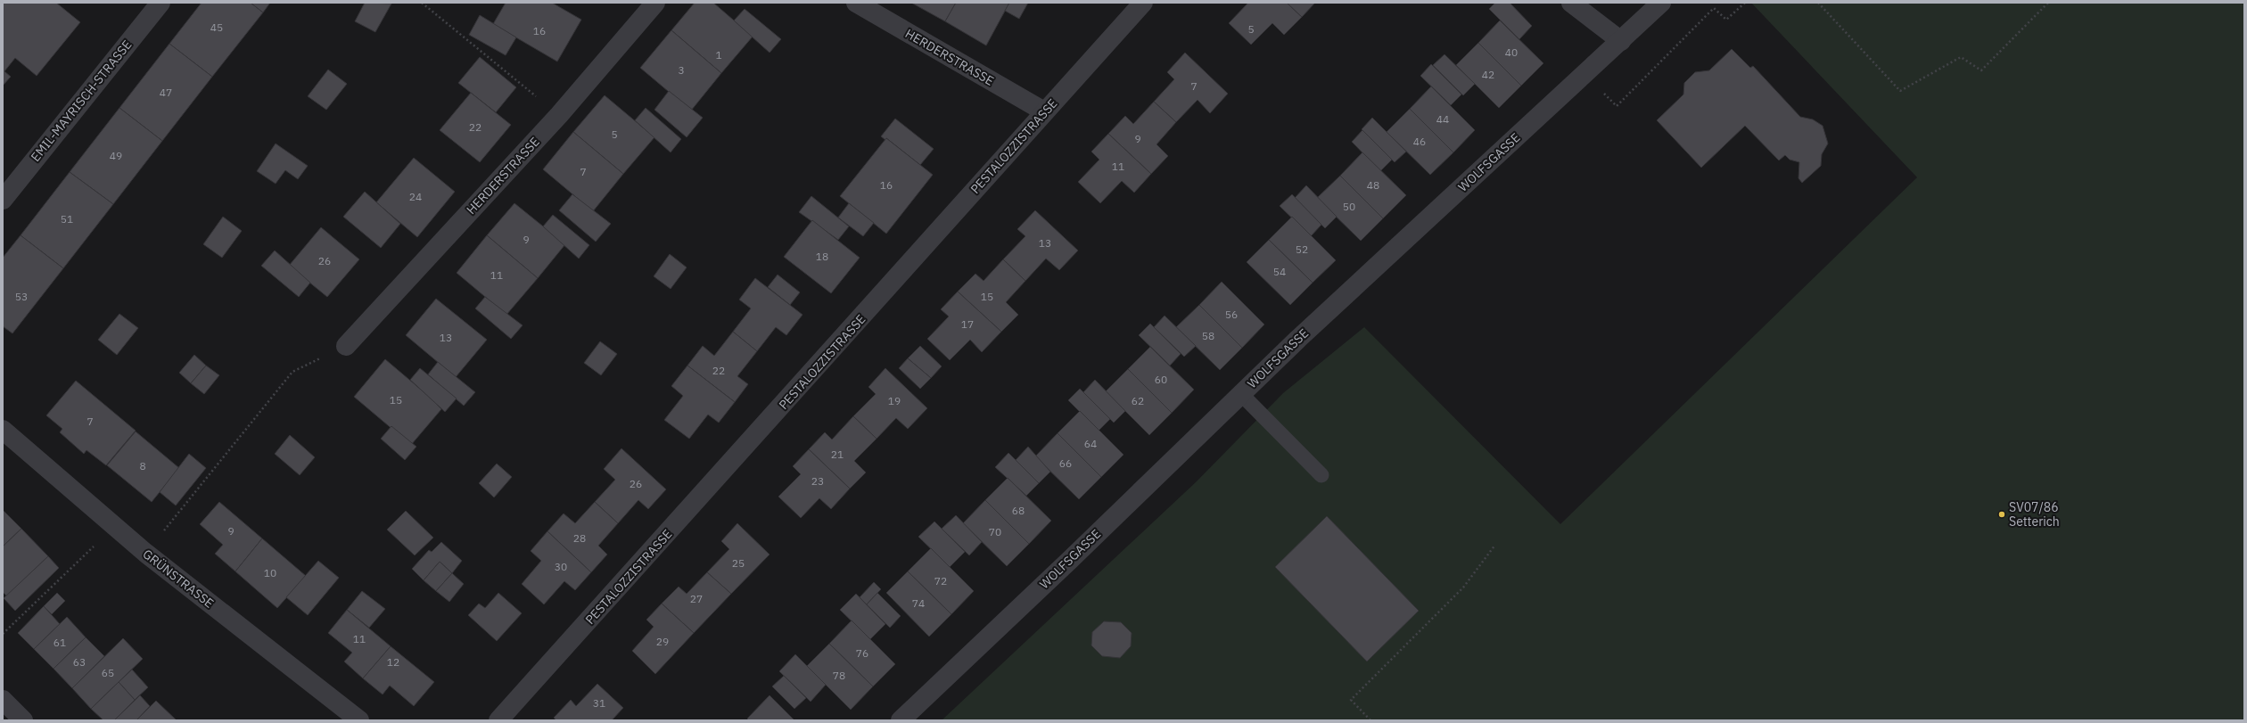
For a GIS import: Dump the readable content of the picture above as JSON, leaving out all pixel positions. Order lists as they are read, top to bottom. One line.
{"streets":{"street":["HERDERSTRASSE","EMIL-MAYRISCH-STRASSE","PESTALOZZISTRASSE","WOLFSGASSE","GRÜNSTRASSE"]},"crossings":[["HERDERSTRASSE","PESTALOZZISTRASSE"]],"places":["SV07/86 Setterich"],"house_numbers":["45","5","16","40","1","3","42","7","47","44","22","5","9","46","49","11","7","16","48","24","50","51","9","13","52","18","26","54","11","53","15","56","17","58","13","22","60","15","19","62","7","64","21","66","8","23","26","68","9","70","28","25","30","10","72","27","74","11","29","61","76","63","12","65","78","31"]}
